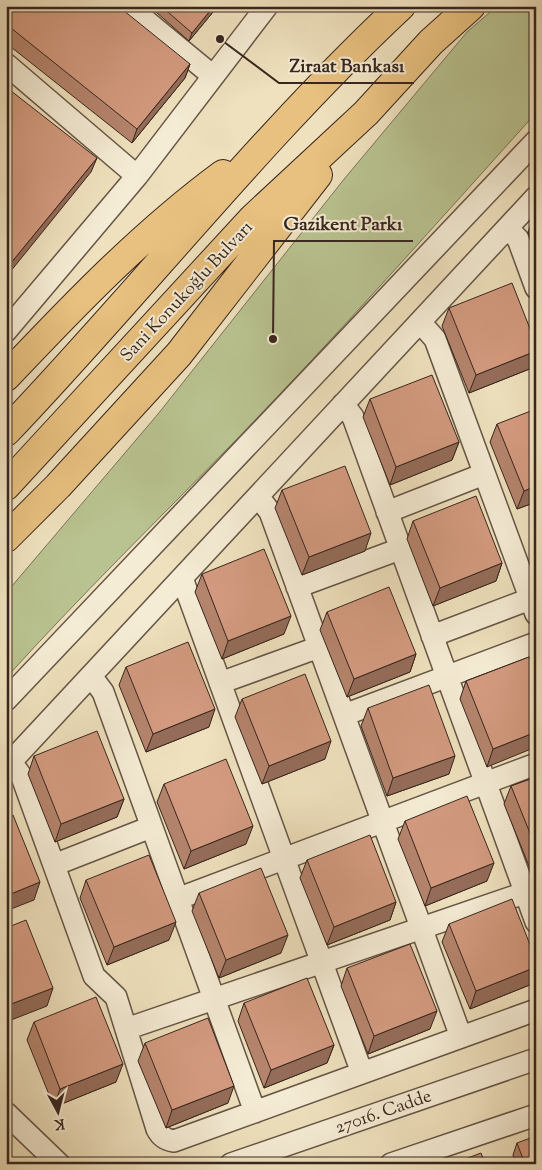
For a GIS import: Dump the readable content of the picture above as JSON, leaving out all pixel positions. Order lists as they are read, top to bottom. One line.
{"streets":{"highway":["Sani Konukoğlu Bulvarı"],"street":["27016. Cadde"]},"places":["Ziraat Bankası","Gazikent Parkı"],"north":"bottom"}
